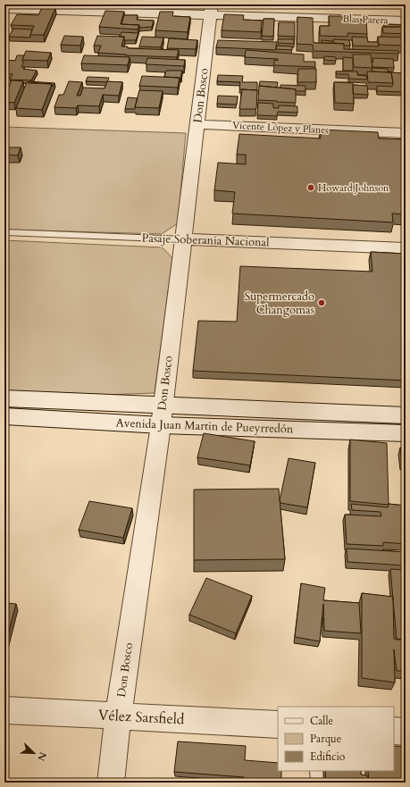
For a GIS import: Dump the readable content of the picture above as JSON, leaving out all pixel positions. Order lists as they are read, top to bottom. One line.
{"streets":{"street":["Blas Parera","Don Bosco","Vicente López y Planes","Pasaje Soberania Nacional","Avenida Juan Martin de Pueyrredón","Vélez Sarsfield"]},"crossings":[["Blas Parera","Don Bosco"],["Don Bosco","Vicente López y Planes"],["Don Bosco","Pasaje Soberania Nacional"],["Don Bosco","Avenida Juan Martin de Pueyrredón"],["Don Bosco","Vélez Sarsfield"]],"places":["Howard Johnson","Supermercado Changomas"],"legend":["Calle","Parque","Edificio"],"north":"bottom right"}
